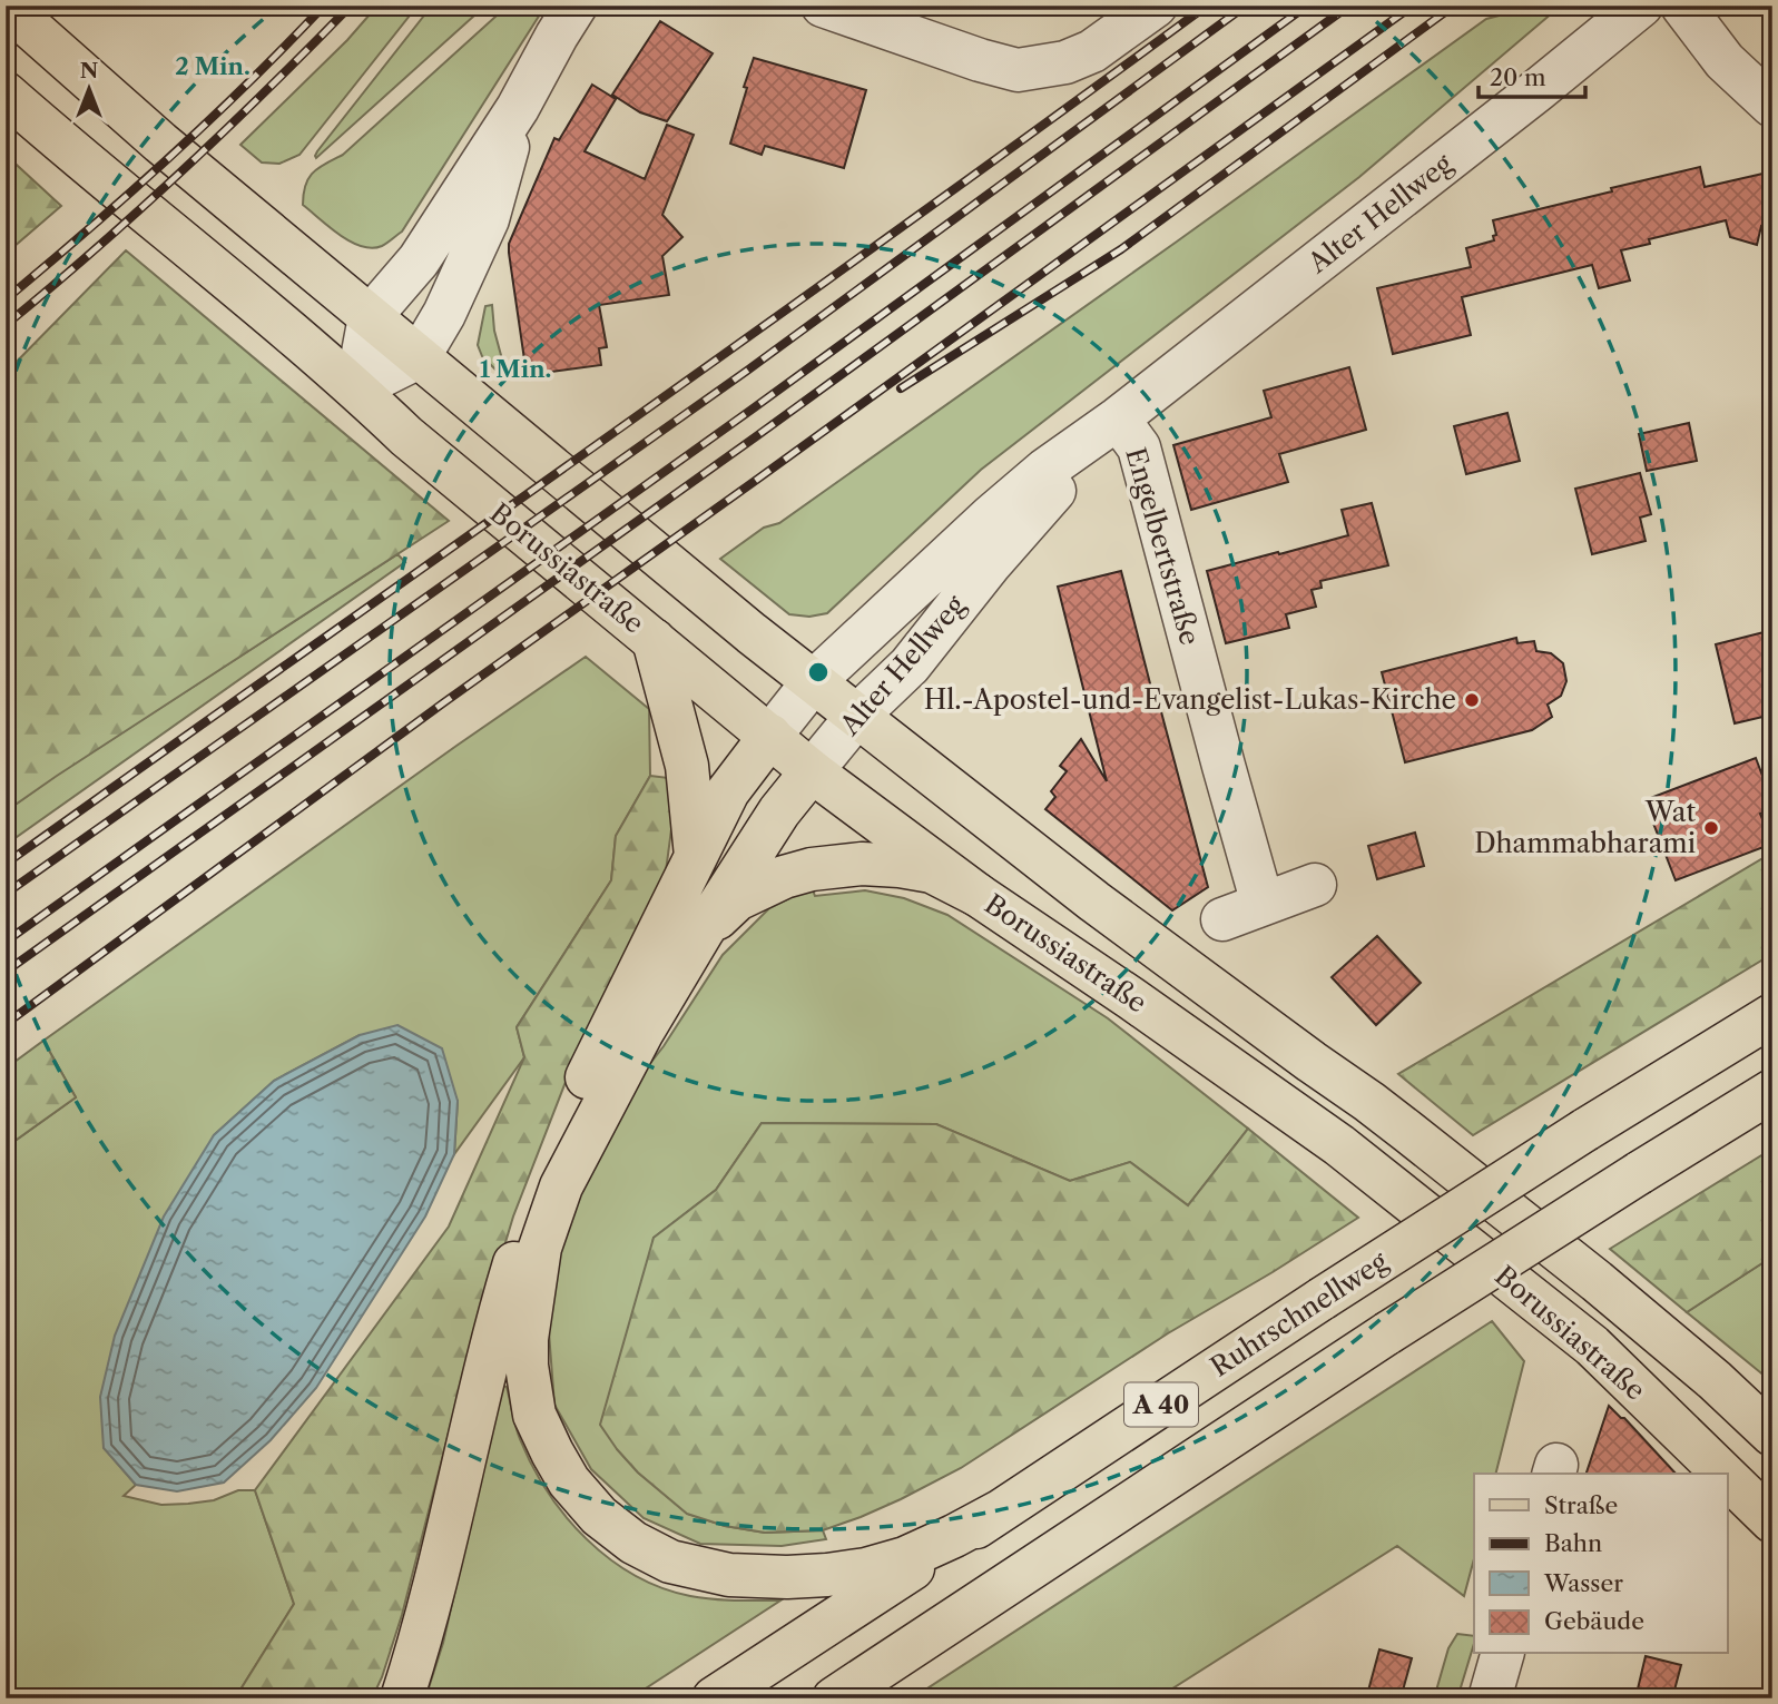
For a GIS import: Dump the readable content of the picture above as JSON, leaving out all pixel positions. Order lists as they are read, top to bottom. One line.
{"streets":{"main road":["Borussiastraße","Ruhrschnellweg","A 40"],"street":["Alter Hellweg","Engelbertstraße"]},"crossings":[["Alter Hellweg","Engelbertstraße"],["Alter Hellweg","Borussiastraße"]],"places":["Hl.-Apostel-und-Evangelist-Lukas-Kirche","Wat Dhammabharami"],"legend":["Straße","Bahn","Wasser","Gebäude"],"scale_bar":"20 m","north":"top","rings":["2 Min.","1 Min."]}
